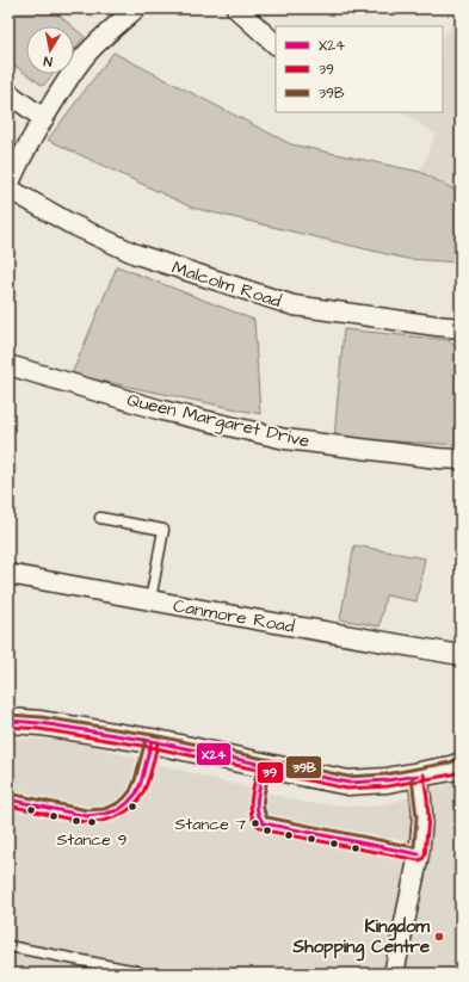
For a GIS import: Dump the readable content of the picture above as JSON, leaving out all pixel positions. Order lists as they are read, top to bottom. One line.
{"streets":{"street":["Malcolm Road","Queen Margaret Drive","Canmore Road"]},"places":["Stance 9","Stance 7","Kingdom Shopping Centre"],"lines":["transit line 39B","transit line X24","transit line 39"],"legend":["X24","39","39B"],"north":"bottom"}
